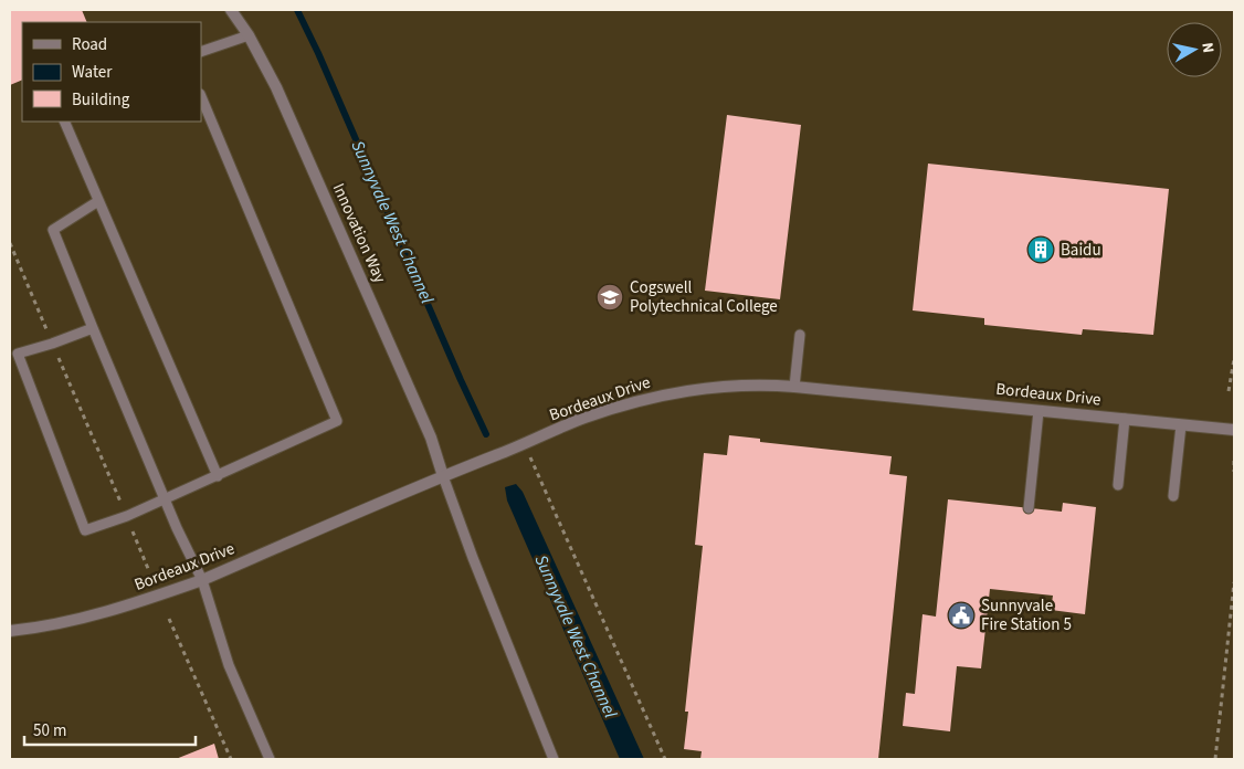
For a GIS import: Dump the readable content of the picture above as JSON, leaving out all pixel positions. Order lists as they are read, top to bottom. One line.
{"streets":{"street":["Innovation Way","Bordeaux Drive"]},"crossings":[["Innovation Way","Bordeaux Drive"]],"water":["Sunnyvale West Channel"],"places":{"building":["Baidu"],"school or university":["Cogswell Polytechnical College"],"public building":["Sunnyvale Fire Station 5"]},"legend":["Road","Water","Building"],"scale_bar":"50 m","north":"right"}
